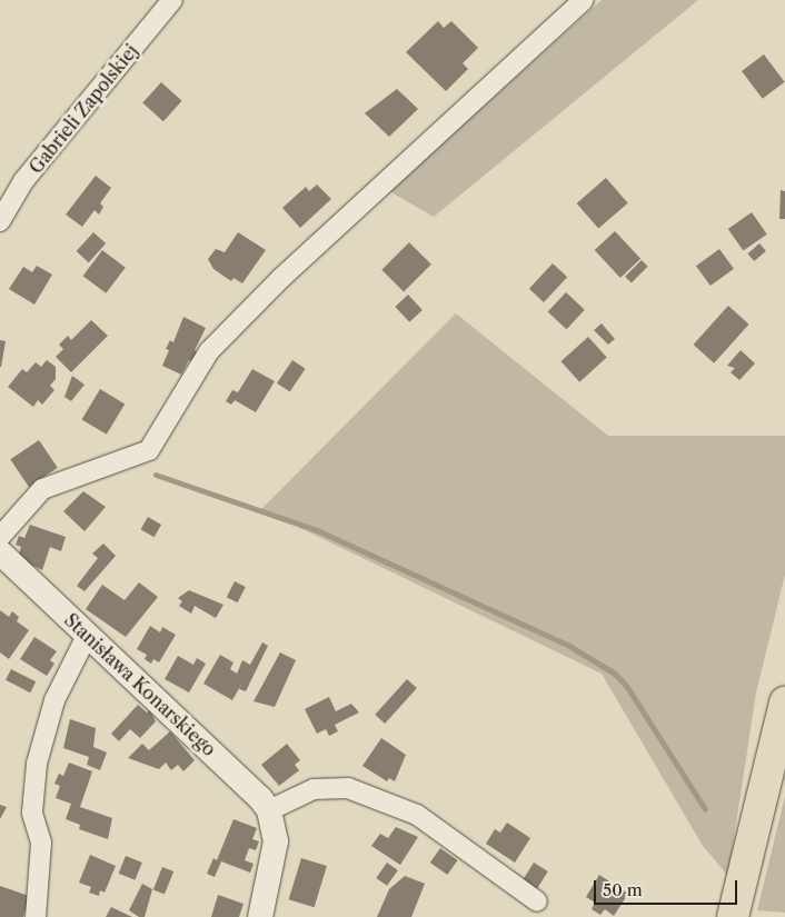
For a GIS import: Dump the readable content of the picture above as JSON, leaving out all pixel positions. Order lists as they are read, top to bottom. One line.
{"streets":{"street":["Gabrieli Zapolskiej","Stanisława Konarskiego"]},"scale_bar":"50 m"}
